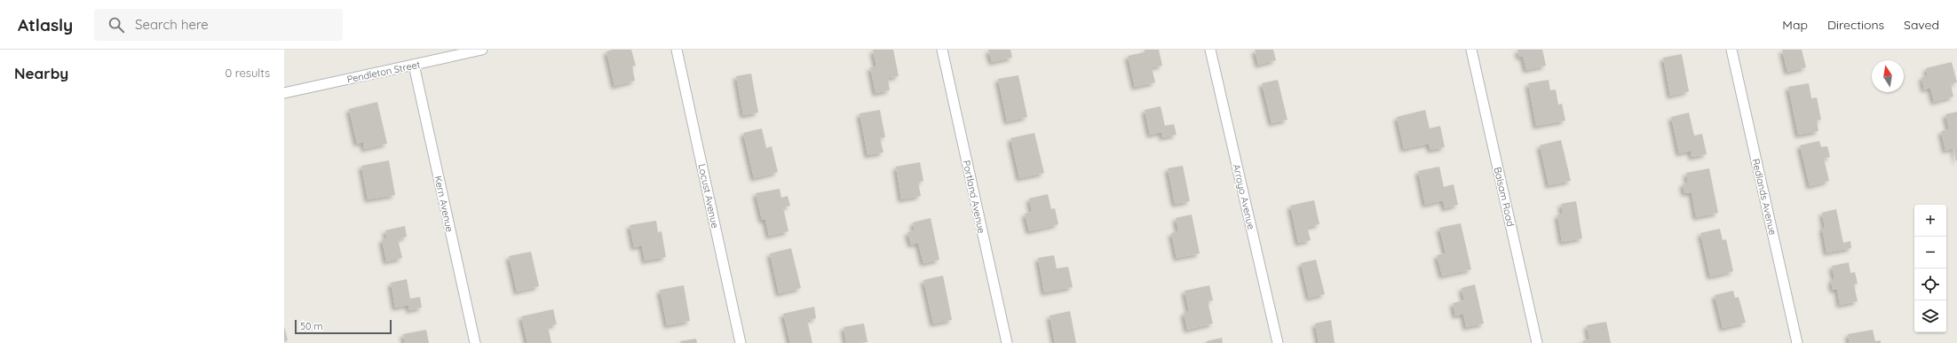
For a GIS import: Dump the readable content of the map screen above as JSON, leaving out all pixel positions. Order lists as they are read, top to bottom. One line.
{"streets":{"street":["Pendleton Street","Locust Avenue","Portland Avenue","Arroyo Avenue","Balsam Road","Redlands Avenue","Kern Avenue"]},"crossings":[["Pendleton Street","Kern Avenue"]],"scale_bar":"50 m","north":"top","page":{"header":"Atlasly","search":"Search here","nav":["Map","Directions","Saved"],"heading":["Nearby","0 results"],"map_buttons":["+","−"],"scale":"50 m"}}
